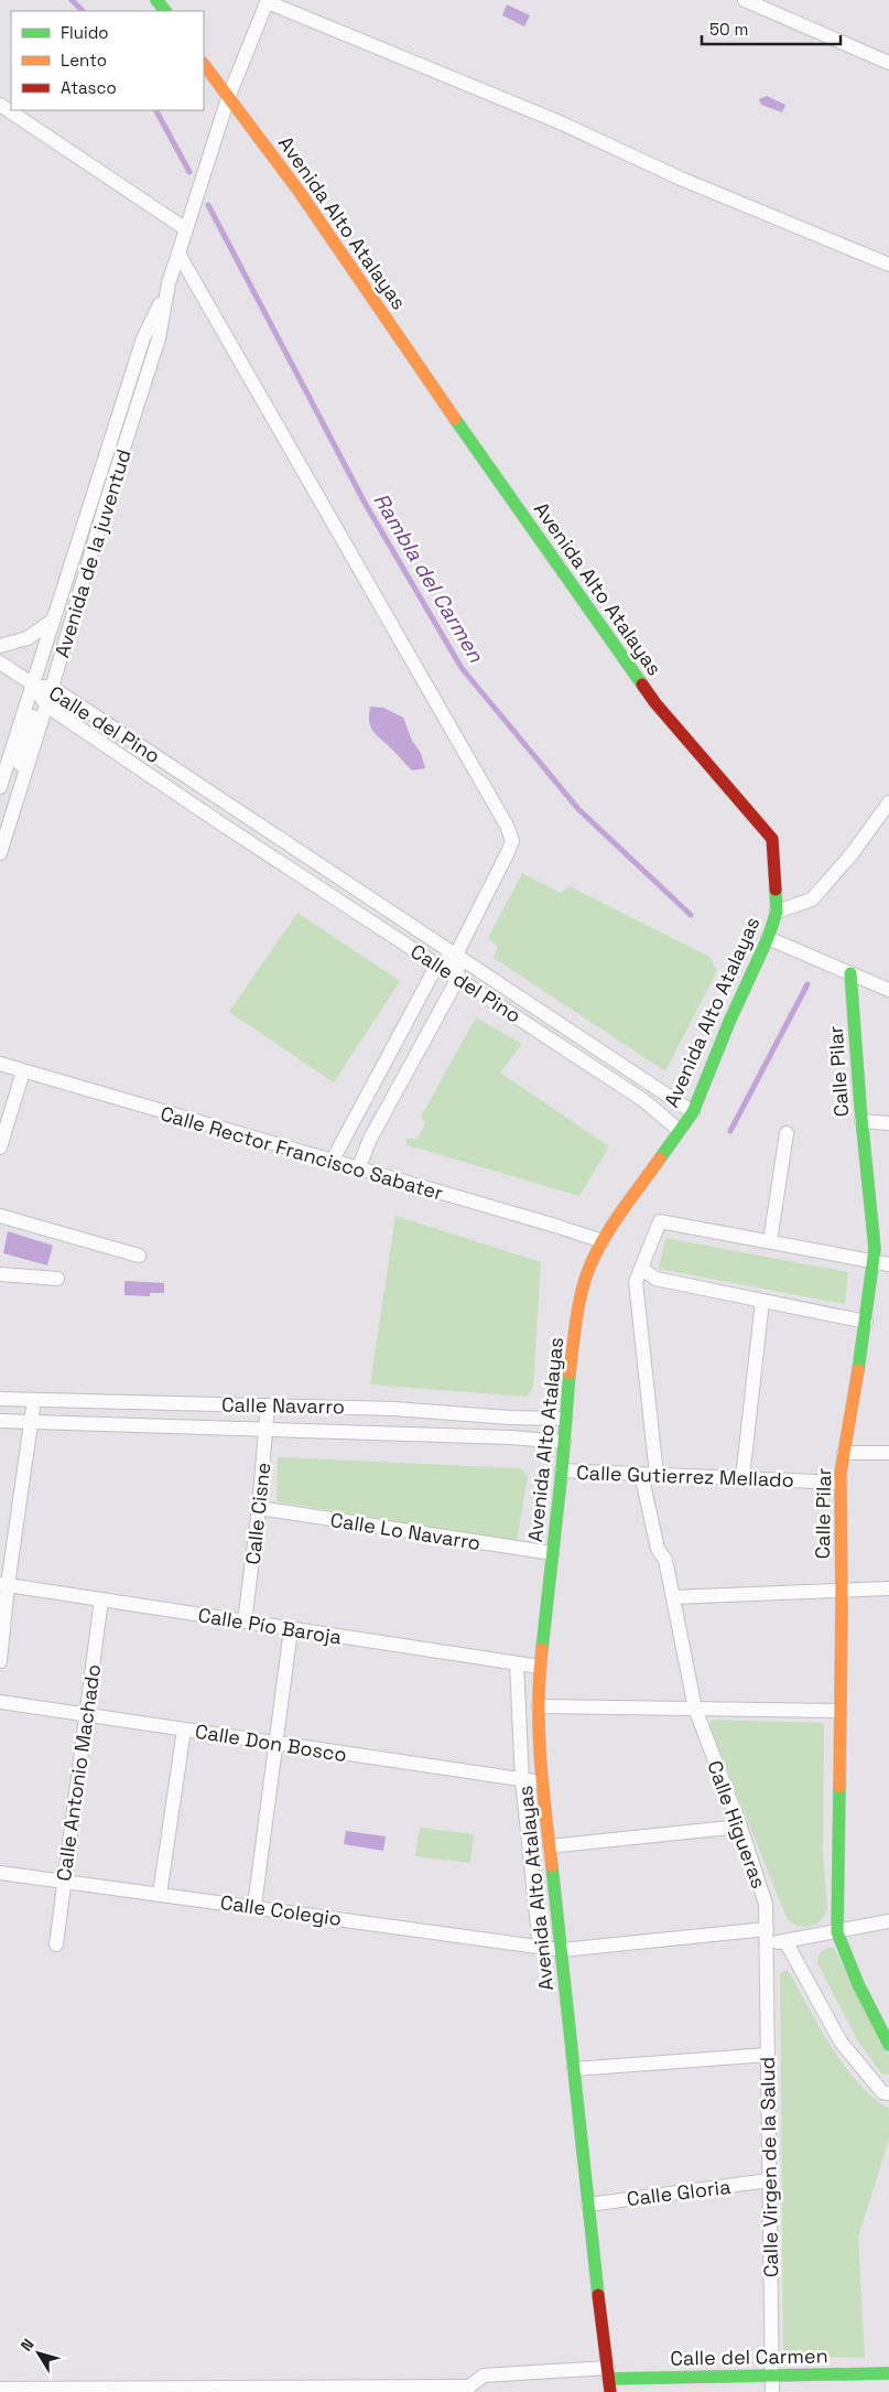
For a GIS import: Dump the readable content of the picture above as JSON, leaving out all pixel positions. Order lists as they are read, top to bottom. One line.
{"streets":{"main road":["Avenida Alto Atalayas","Calle Pilar","Calle del Carmen"],"street":["Avenida de la juventud","Calle del Pino","Calle Rector Francisco Sabater","Calle Navarro","Calle Gutierrez Mellado","Calle Cisne","Calle Lo Navarro","Calle Pío Baroja","Calle Don Bosco","Calle Antonio Machado","Calle Higueras","Calle Colegio","Calle Virgen de la Salud","Calle Gloria"]},"crossings":[["Avenida Alto Atalayas","Avenida de la juventud"],["Avenida Alto Atalayas","Calle del Pino"],["Avenida Alto Atalayas","Calle Rector Francisco Sabater"],["Avenida Alto Atalayas","Calle Navarro"],["Avenida Alto Atalayas","Calle Gutierrez Mellado"],["Avenida Alto Atalayas","Calle Lo Navarro"],["Avenida Alto Atalayas","Calle Pío Baroja"],["Avenida Alto Atalayas","Calle Don Bosco"],["Avenida Alto Atalayas","Calle Colegio"],["Avenida Alto Atalayas","Calle Gloria"],["Avenida Alto Atalayas","Calle del Carmen"],["Avenida de la juventud","Calle del Pino"],["Calle Pilar","Calle Gutierrez Mellado"],["Calle Pilar","Calle Colegio"],["Calle Navarro","Calle Cisne"],["Calle Gutierrez Mellado","Calle Higueras"],["Calle Cisne","Calle Lo Navarro"],["Calle Cisne","Calle Pío Baroja"],["Calle Pío Baroja","Calle Antonio Machado"],["Calle Don Bosco","Calle Antonio Machado"],["Calle Antonio Machado","Calle Colegio"],["Calle Higueras","Calle Colegio"],["Calle Higueras","Calle Virgen de la Salud"],["Calle Colegio","Calle Virgen de la Salud"],["Calle Virgen de la Salud","Calle Gloria"],["Calle Virgen de la Salud","Calle del Carmen"]],"water":["Rambla del Carmen"],"legend":["Fluido","Lento","Atasco"],"scale_bar":"50 m","north":"top left"}
